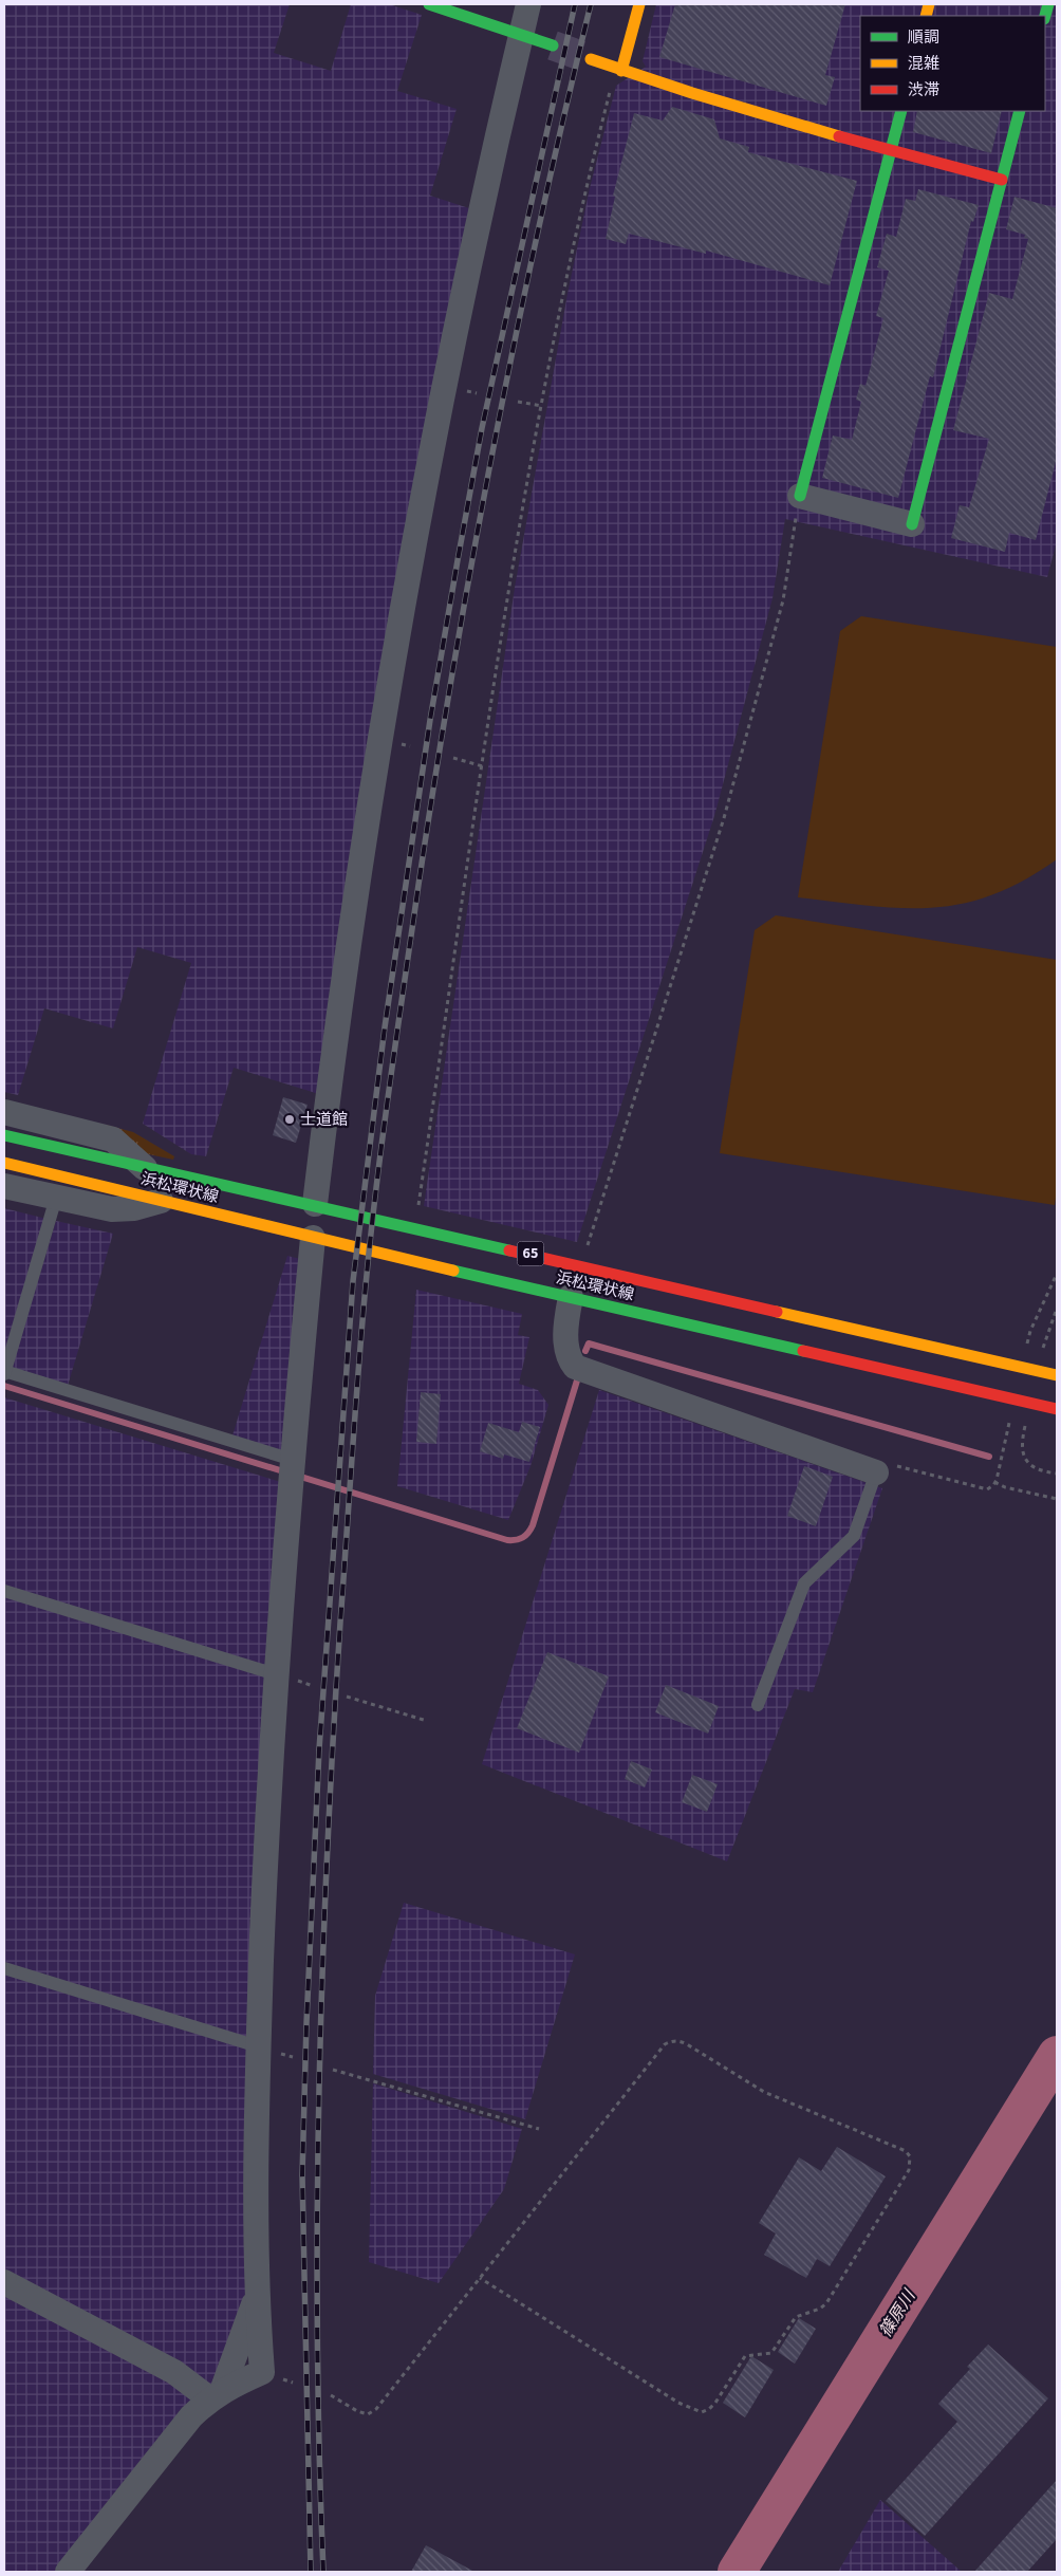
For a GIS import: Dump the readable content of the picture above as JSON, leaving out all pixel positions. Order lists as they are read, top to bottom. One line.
{"streets":{"main road":["浜松環状線","65"]},"water":["篠原川"],"places":["士道館"],"legend":["順調","混雑","渋滞"]}
